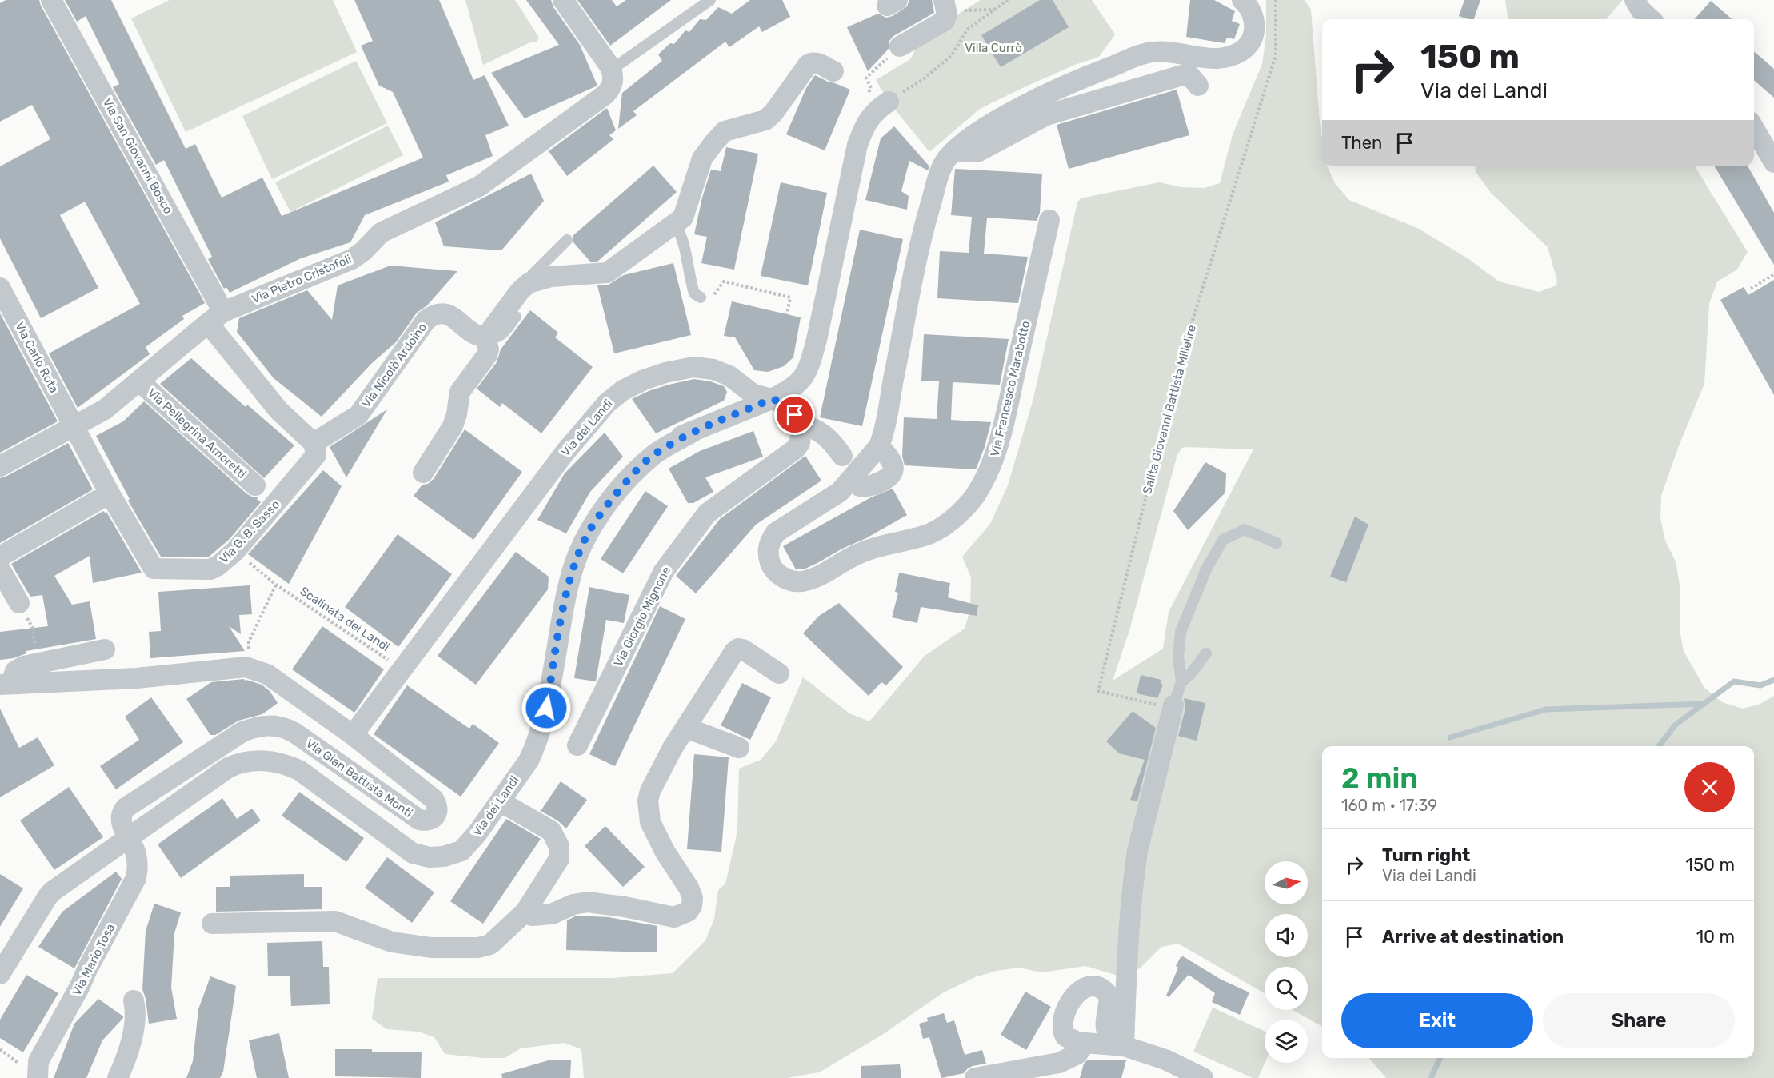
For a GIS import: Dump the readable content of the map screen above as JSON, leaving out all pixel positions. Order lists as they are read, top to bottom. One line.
{"streets":{"street":["Via San Giovanni Bosco","Via Pietro Cristofoli","Via Carlo Rota","Via Nicolò Ardoino","Via Francesco Marabotto","Via dei Landi","Via Pellegrina Amoretti","Via G. B. Sasso","Via Giorgio Mignone","Via Gian Battista Monti","Via Mario Tosa"],"path":["Salita Giovanni Battista Millelire","Scalinata dei Landi"]},"crossings":[["Via San Giovanni Bosco","Via Pietro Cristofoli"],["Via Pietro Cristofoli","Via Carlo Rota"],["Via Pietro Cristofoli","Via Pellegrina Amoretti"],["Via Pietro Cristofoli","Via G. B. Sasso"],["Via Carlo Rota","Via G. B. Sasso"],["Via Nicolò Ardoino","Via G. B. Sasso"],["Via dei Landi","Via Giorgio Mignone"],["Via dei Landi","Scalinata dei Landi"],["Via dei Landi","Via Gian Battista Monti"],["Via dei Landi","Via Mario Tosa"],["Via G. B. Sasso","Scalinata dei Landi"],["Via Gian Battista Monti","Via Mario Tosa"]],"parks":["Villa Currò"],"north":"right","page":{"turn":["150 m","Via dei Landi"],"then":"Then","heading":["2 min","160 m · 17:39"],"list":[{"name":"Turn right","note":"Via dei Landi","value":"150 m"},{"name":"Arrive at destination","value":"10 m"}],"buttons":["Exit","Share"]}}
